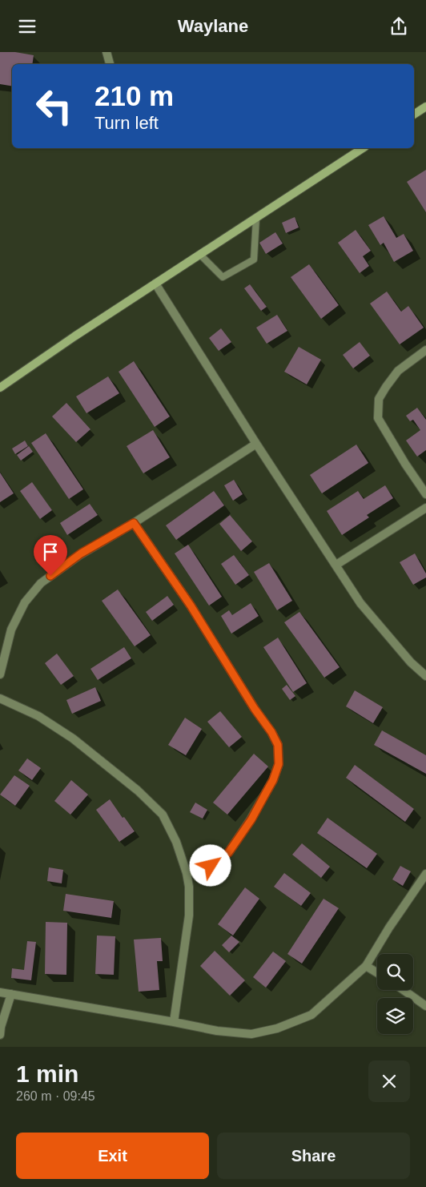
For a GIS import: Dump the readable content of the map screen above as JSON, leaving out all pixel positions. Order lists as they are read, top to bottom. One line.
{"page":{"header":"Waylane","turn":["210 m","Turn left"],"heading":["1 min","260 m · 09:45"],"buttons":["Exit","Share"]}}
